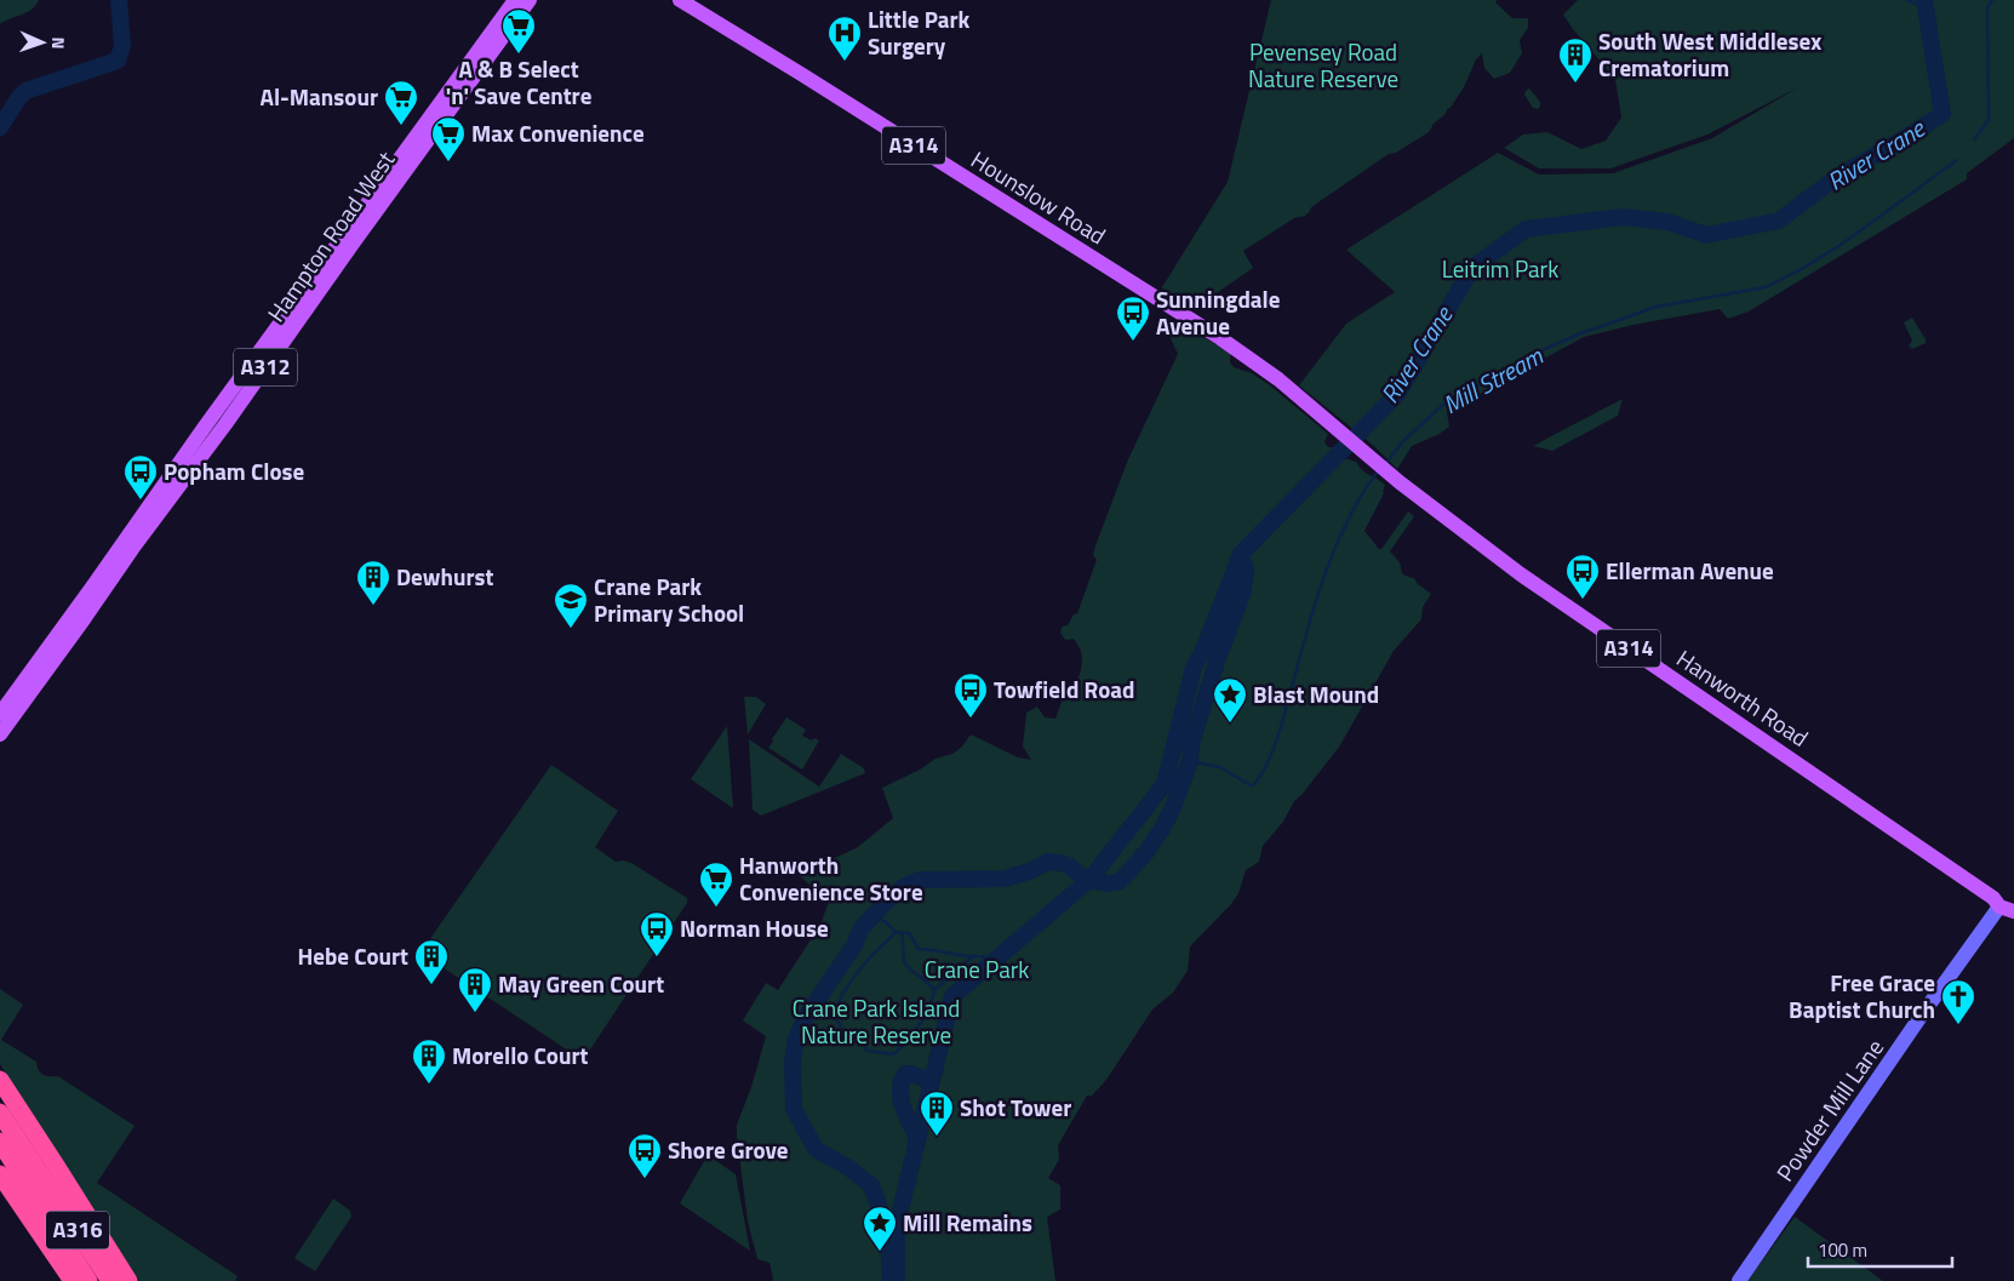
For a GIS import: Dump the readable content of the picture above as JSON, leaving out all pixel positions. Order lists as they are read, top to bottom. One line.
{"streets":{"highway":["A316"],"main road":["A314","Hounslow Road","Hampton Road West","A312","Hanworth Road"],"street":["Powder Mill Lane"]},"crossings":[["Hounslow Road","Hanworth Road"],["Hanworth Road","Powder Mill Lane"]],"water":["River Crane","Mill Stream"],"parks":["Pevensey Road Nature Reserve","Leitrim Park","Crane Park","Crane Park Island Nature Reserve"],"places":{"supermarket":["A & B Select 'n' Save Centre","Al-Mansour","Max Convenience","Hanworth Convenience Store"],"hospital":["Little Park Surgery"],"building":["South West Middlesex Crematorium","Dewhurst","Hebe Court","May Green Court","Morello Court","Shot Tower"],"bus stop":["Sunningdale Avenue","Popham Close","Ellerman Avenue","Towfield Road","Norman House","Shore Grove"],"school or university":["Crane Park Primary School"],"place":["Blast Mound","Mill Remains"],"church":["Free Grace Baptist Church"]},"scale_bar":"100 m","north":"right"}
